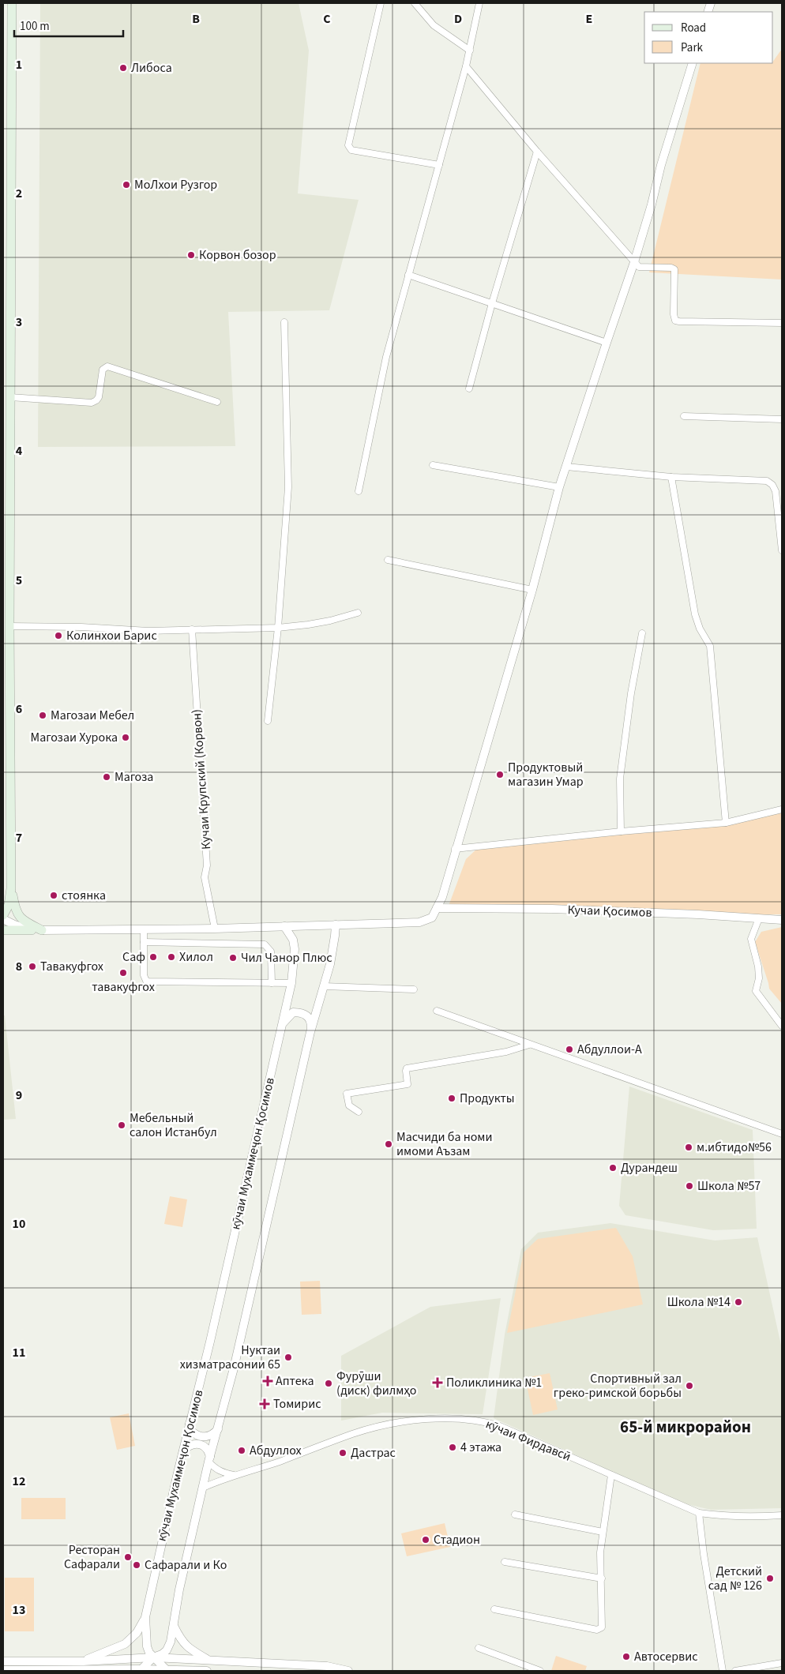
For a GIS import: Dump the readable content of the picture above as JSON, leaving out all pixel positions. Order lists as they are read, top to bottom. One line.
{"streets":{"street":["Кучаи Крупский (Корвон)","Кучаи Қосимов","кӯчаи Мухаммеҷон Қосимов","кӯчаи Фирдавсӣ"]},"districts":["65-й микрорайон"],"places":{"other":["Либоса","МоЛхои Рузгор","Корвон бозор","Колинхои Барис","Магозаи Мебел","Магозаи Хурока","Продуктовый магазин Умар","Магоза","стоянка","Саф","Хилол","Чил Чанор Плюс","Тавакуфгох","тавакуфгох","Абдуллои-А","Продукты","Мебельный салон Истанбул","Масчиди ба номи имоми Аъзам","м.ибтидо№56","Дурандеш","Школа №57","Школа №14","Нуктаи хизматрасонии 65","Фурӯши (диск) филмҳо","Спортивный зал греко-римской борьбы","4 этажа","Абдуллох","Дастрас","Стадион","Ресторан Сафарали","Сафарали и Ко","Детский сад № 126","Автосервис"],"health":["Аптека","Поликлиника №1","Томирис"]},"legend":["Road","Park"],"scale_bar":"100 m","grid":{"columns":["B","C","D","E"],"rows":["1","2","3","4","5","6","7","8","9","10","11","12","13"]}}
